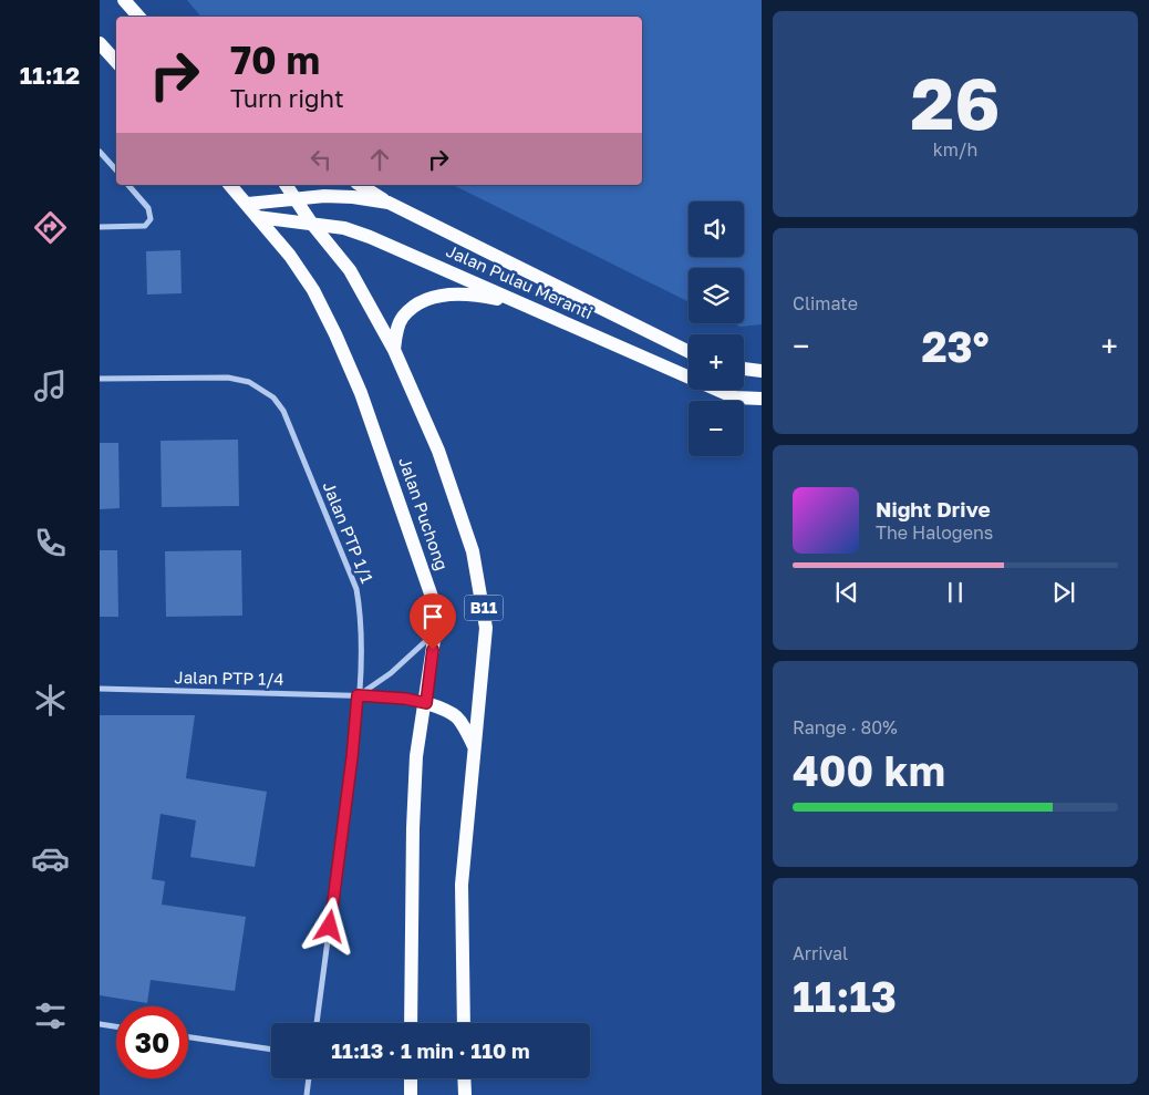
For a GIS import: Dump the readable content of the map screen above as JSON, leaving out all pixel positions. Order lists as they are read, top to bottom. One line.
{"streets":{"main road":["Jalan Pulau Meranti","Jalan Puchong","B11"],"street":["Jalan PTP 1/1","Jalan PTP 1/4"]},"crossings":[["Jalan Pulau Meranti","Jalan Puchong"],["Jalan Puchong","Jalan PTP 1/4"],["Jalan PTP 1/1","Jalan PTP 1/4"]],"page":{"tabs":"11:12","tile":[["26","km/h"],"Climate",["Range · 80%","400 km"],["Arrival","11:13"]],"turn":["70 m","Turn right"],"map_buttons":["+","−"],"heat":["−","23°","+"],"song":["Night Drive","The Halogens"],"limit":"30","trip":"11:13 · 1 min · 110 m"}}
